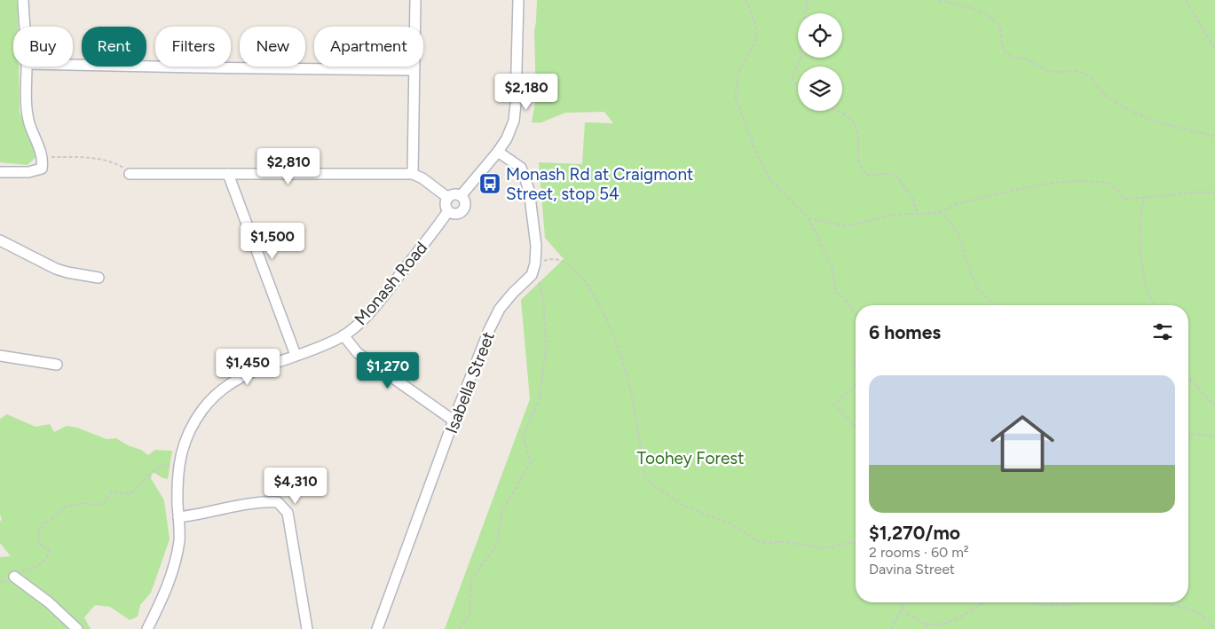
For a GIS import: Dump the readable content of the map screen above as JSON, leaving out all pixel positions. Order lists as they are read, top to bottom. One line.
{"streets":{"street":["Monash Road","Isabella Street"]},"parks":["Toohey Forest"],"places":{"bus stop":["Monash Rd at Craigmont Street, stop 54"]},"page":{"chip":["Buy","Rent","Filters","New","Apartment"],"price":["$2,180","$2,810","$1,500","$1,450","$1,270","$4,310"],"heading":"6 homes","list":[{"name":"$1,270/mo","note":"2 rooms · 60 m² · Davina Street"}]}}
